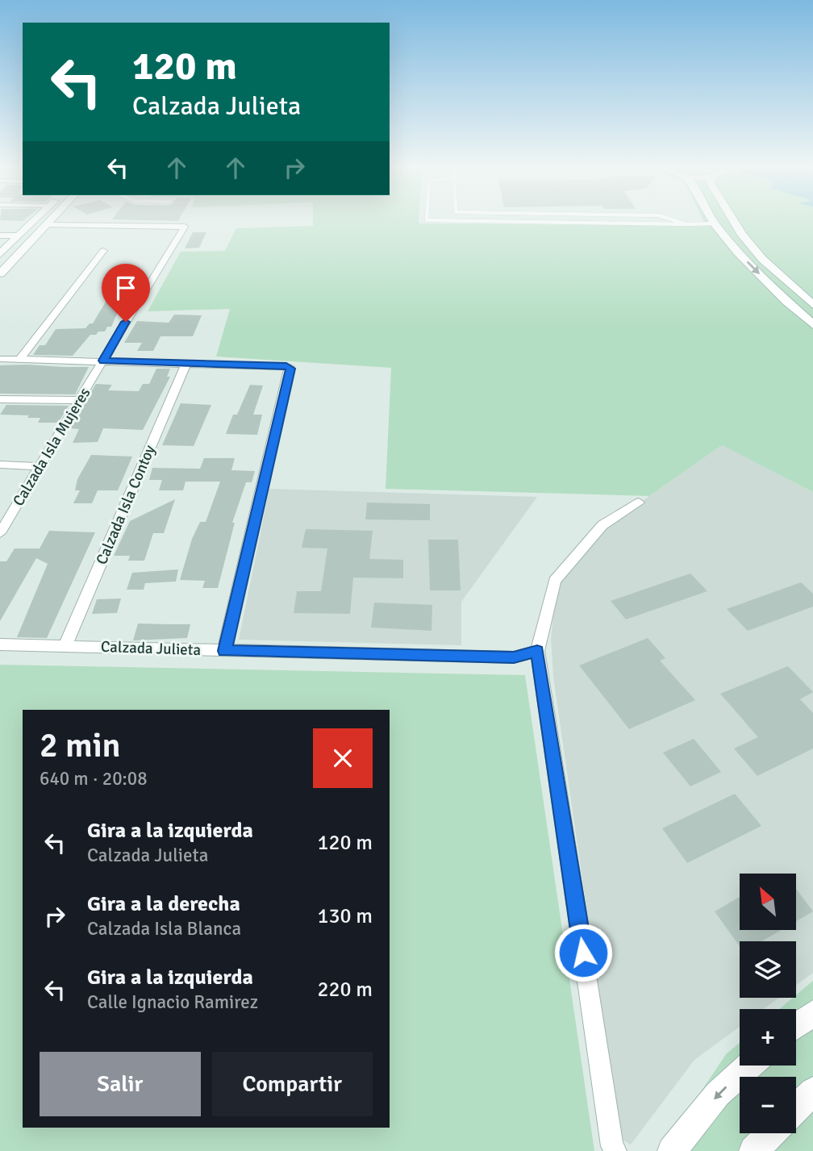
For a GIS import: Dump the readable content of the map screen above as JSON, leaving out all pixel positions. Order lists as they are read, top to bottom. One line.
{"streets":{"street":["Calzada Isla Mujeres","Calzada Isla Contoy","Calzada Julieta"]},"crossings":[["Calzada Isla Contoy","Calzada Julieta"]],"north":"top left","page":{"turn":["120 m","Calzada Julieta"],"heading":["2 min","640 m · 20:08"],"list":[{"name":"Gira a la izquierda","note":"Calzada Julieta","value":"120 m"},{"name":"Gira a la derecha","note":"Calzada Isla Blanca","value":"130 m"},{"name":"Gira a la izquierda","note":"Calle Ignacio Ramirez","value":"220 m"}],"map_buttons":["+","−"],"buttons":["Salir","Compartir"]}}
